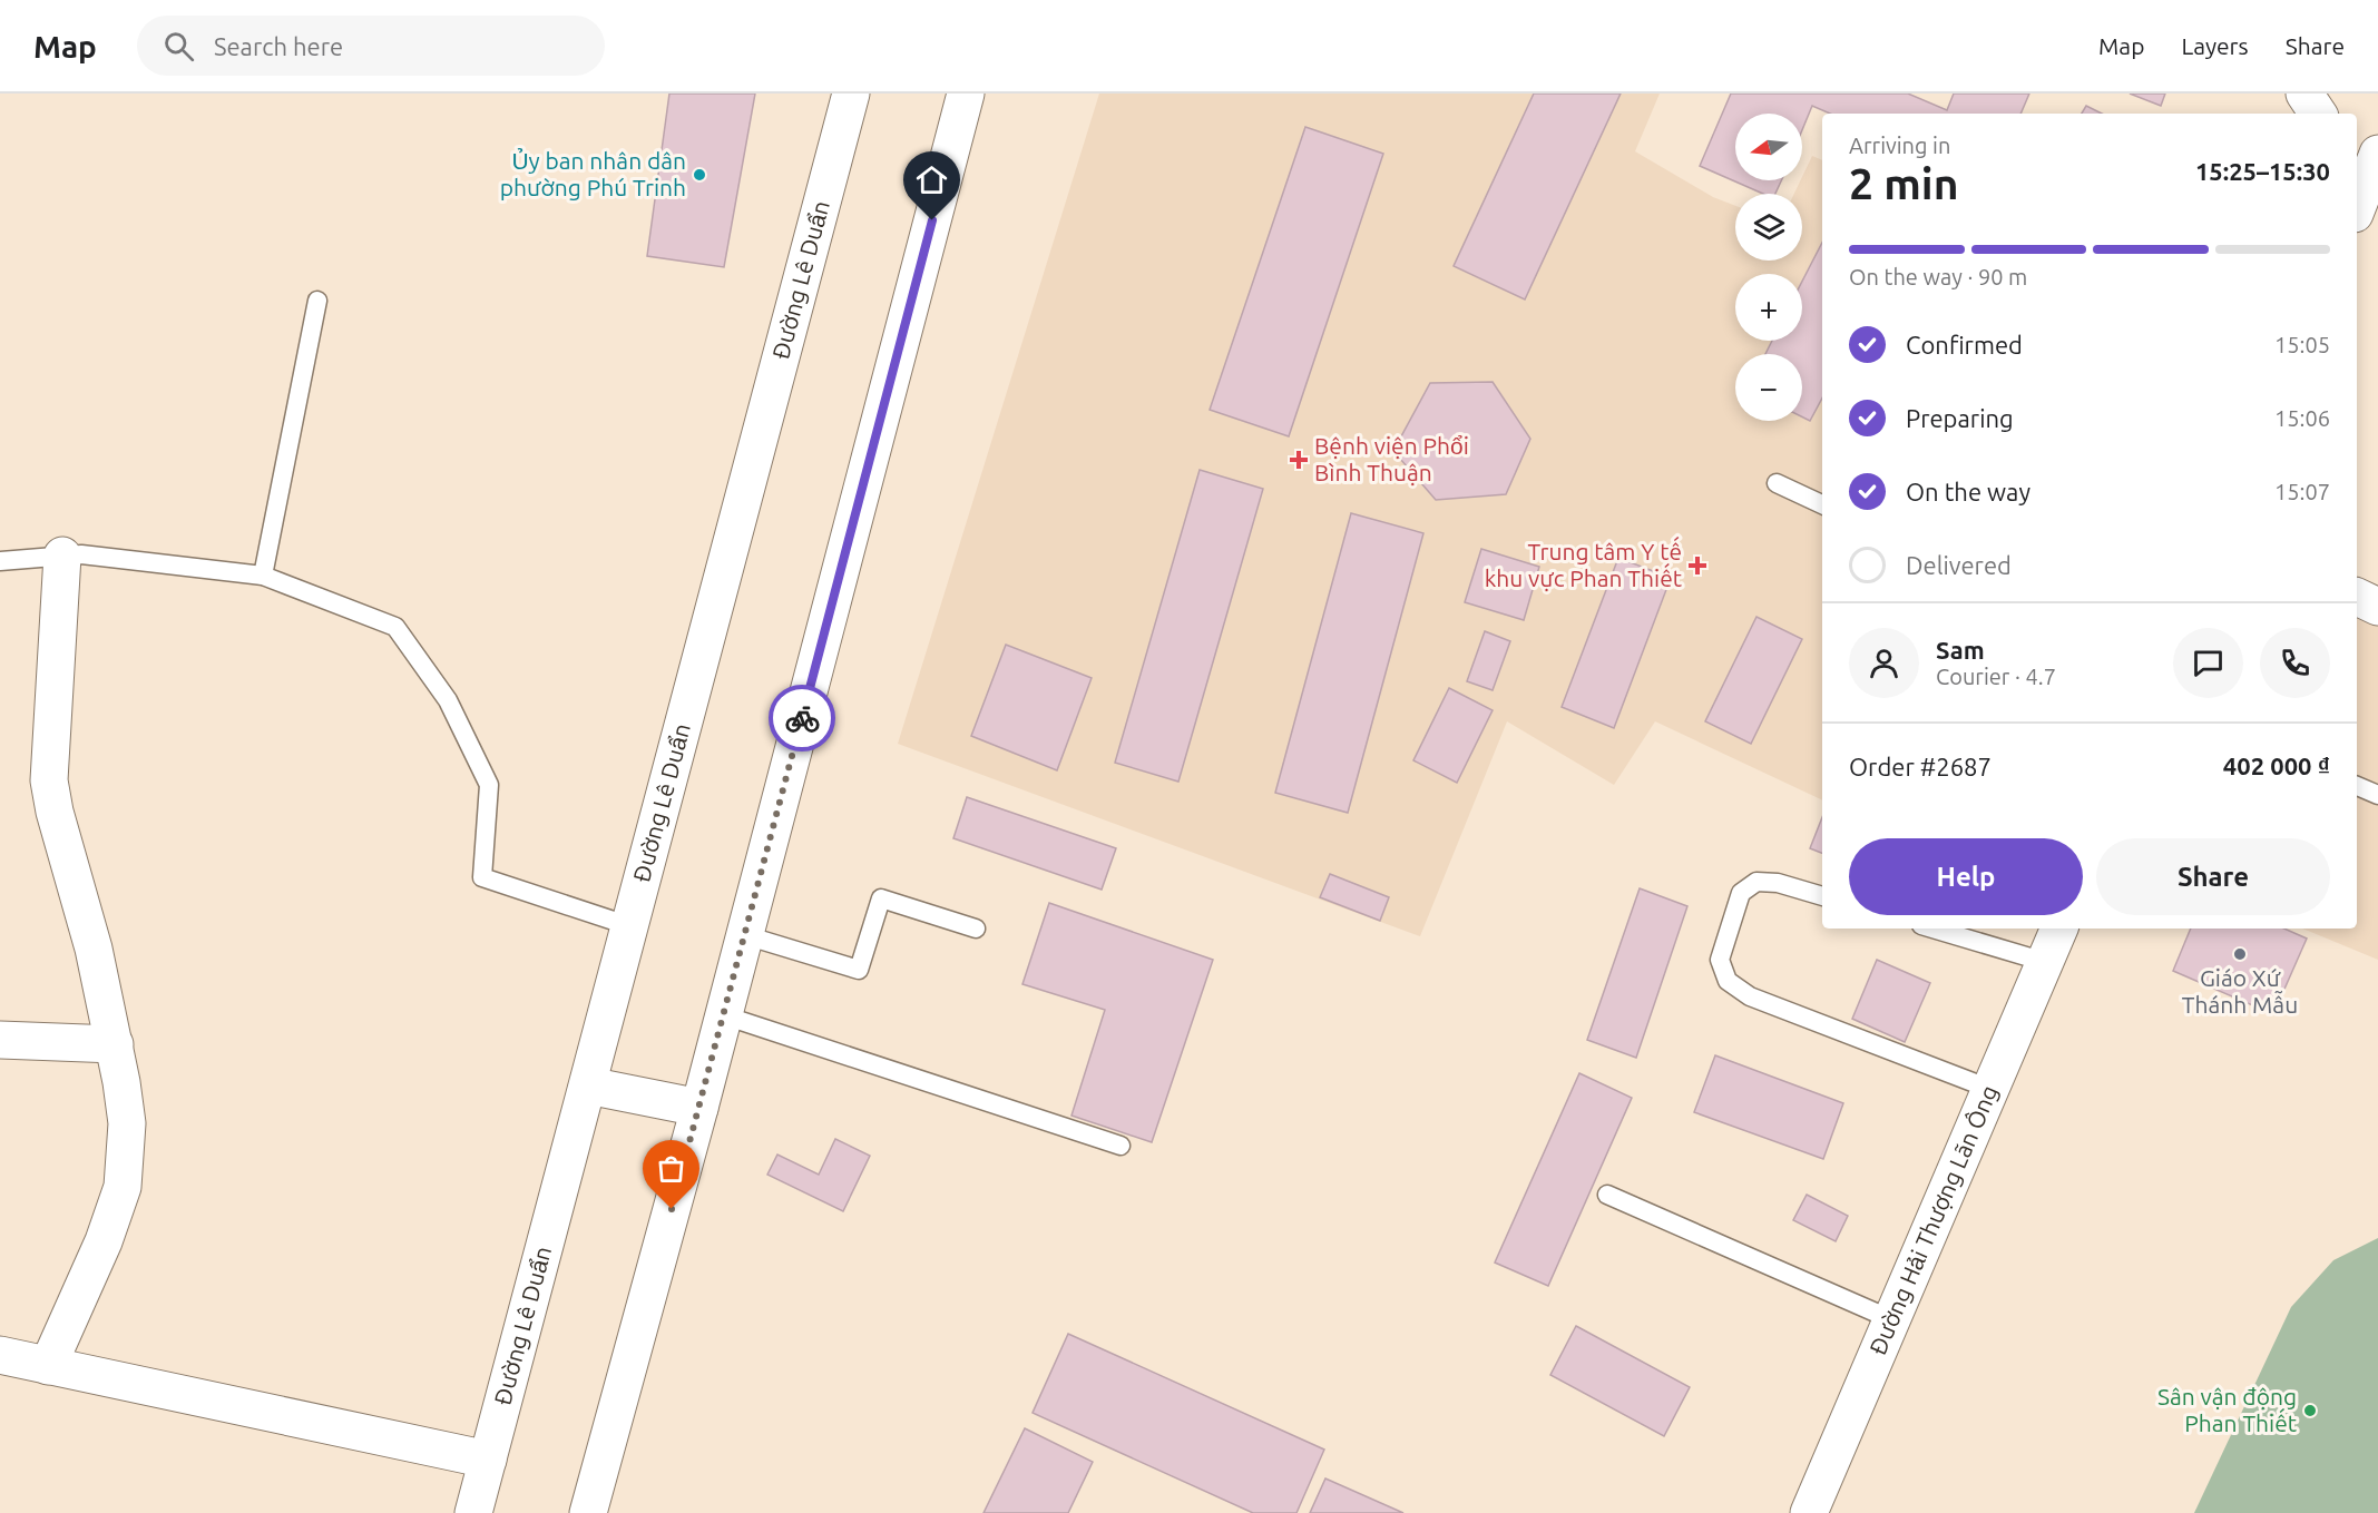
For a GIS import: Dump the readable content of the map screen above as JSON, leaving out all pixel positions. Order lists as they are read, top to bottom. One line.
{"streets":{"main road":["Đường Lê Duẩn","Đường Hải Thượng Lãn Ông"]},"places":{"other":["Ủy ban nhân dân phường Phú Trinh","Giáo Xứ Thánh Mẫu","Sân vận động Phan Thiết"],"health":["Bệnh viện Phổi Bình Thuận","Trung tâm Y tế khu vực Phan Thiết"]},"north":"left","page":{"header":"Map","search":"Search here","nav":["Map","Layers","Share"],"map_buttons":["+","−"],"heading":["2 min","Arriving in","15:25–15:30"],"panel":["Sam","Courier · 4.7","Order #2687","402 000 ₫"],"bar":"On the way · 90 m","list":[["Confirmed","15:05"],["Preparing","15:06"],["On the way","15:07"],"Delivered"],"buttons":["Help","Share"]}}
